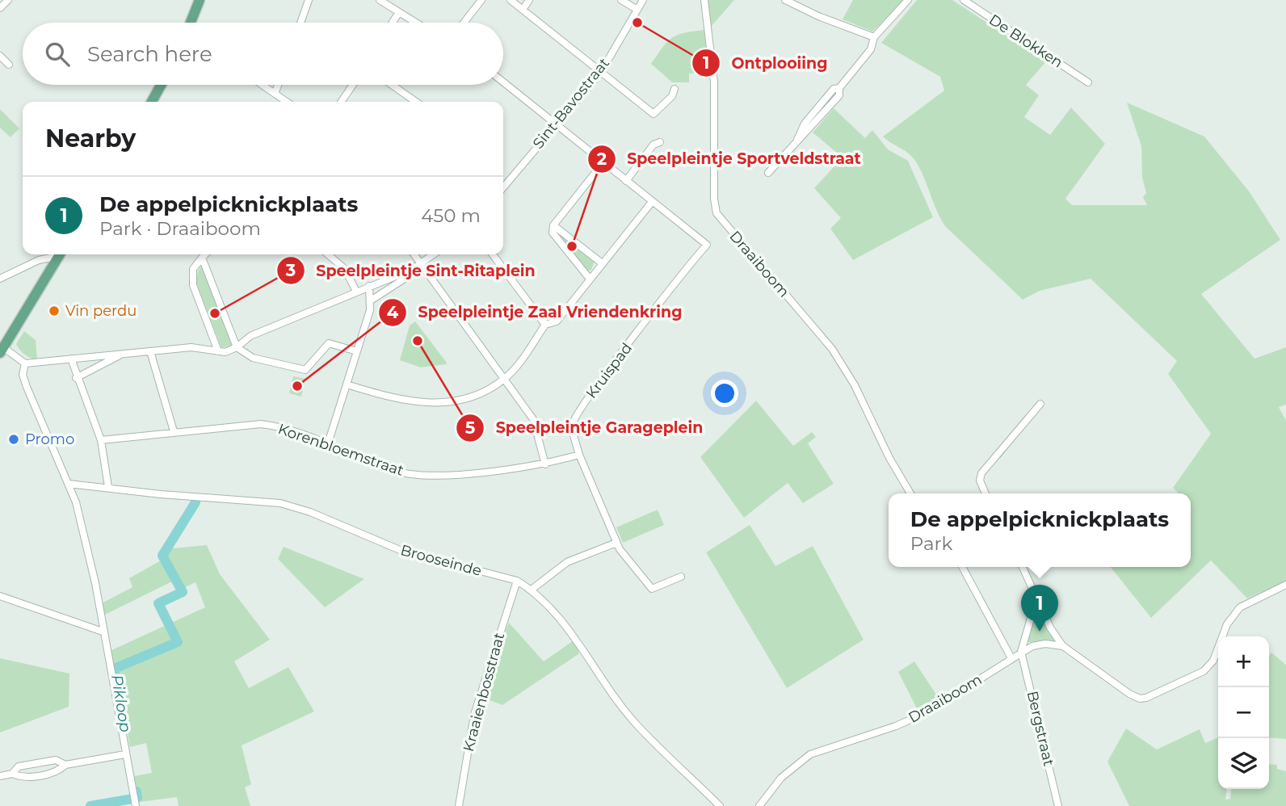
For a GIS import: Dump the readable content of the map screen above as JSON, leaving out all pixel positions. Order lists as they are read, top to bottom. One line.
{"streets":{"street":["De Blokken","Sint-Bavostraat","Draaiboom","Kruispad","Korenbloemstraat","Brooseinde","Kraaienbosstraat","Bergstraat"]},"crossings":[["Draaiboom","Bergstraat"],["Kruispad","Korenbloemstraat"],["Brooseinde","Kraaienbosstraat"]],"water":["Pikloop"],"places":["Ontplooiing","Speelpleintje Sportveldstraat","Vin perdu","Speelpleintje Sint-Ritaplein","Speelpleintje Garageplein","Speelpleintje Zaal Vriendenkring","Promo"],"page":{"search":"Search here","heading":"Nearby","list":[{"mark":"1","name":"De appelpicknickplaats","note":"Park · Draaiboom","value":"450 m"}],"popup":["De appelpicknickplaats","Park"],"pins":"1","map_buttons":["+","−"]}}
